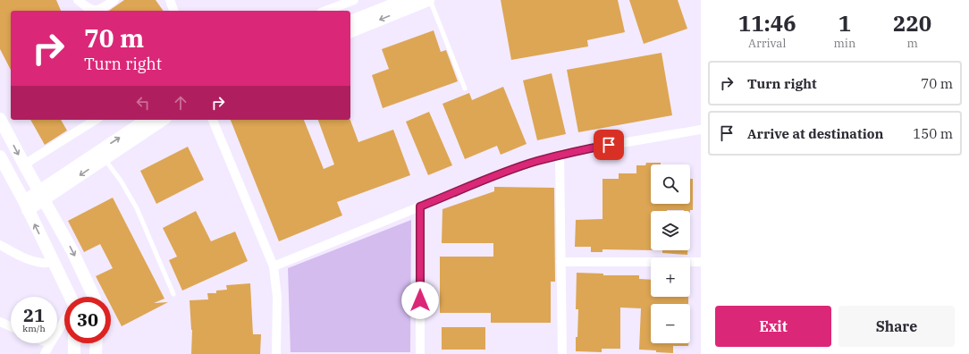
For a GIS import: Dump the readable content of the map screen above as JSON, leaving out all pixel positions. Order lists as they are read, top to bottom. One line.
{"page":{"eta":["11:46","Arrival","1","min","220","m"],"turn":["70 m","Turn right"],"list":[{"name":"Turn right","value":"70 m"},{"name":"Arrive at destination","value":"150 m"}],"map_buttons":["+","−"],"speed":"21 km/h","limit":"30","buttons":["Exit","Share"]}}
